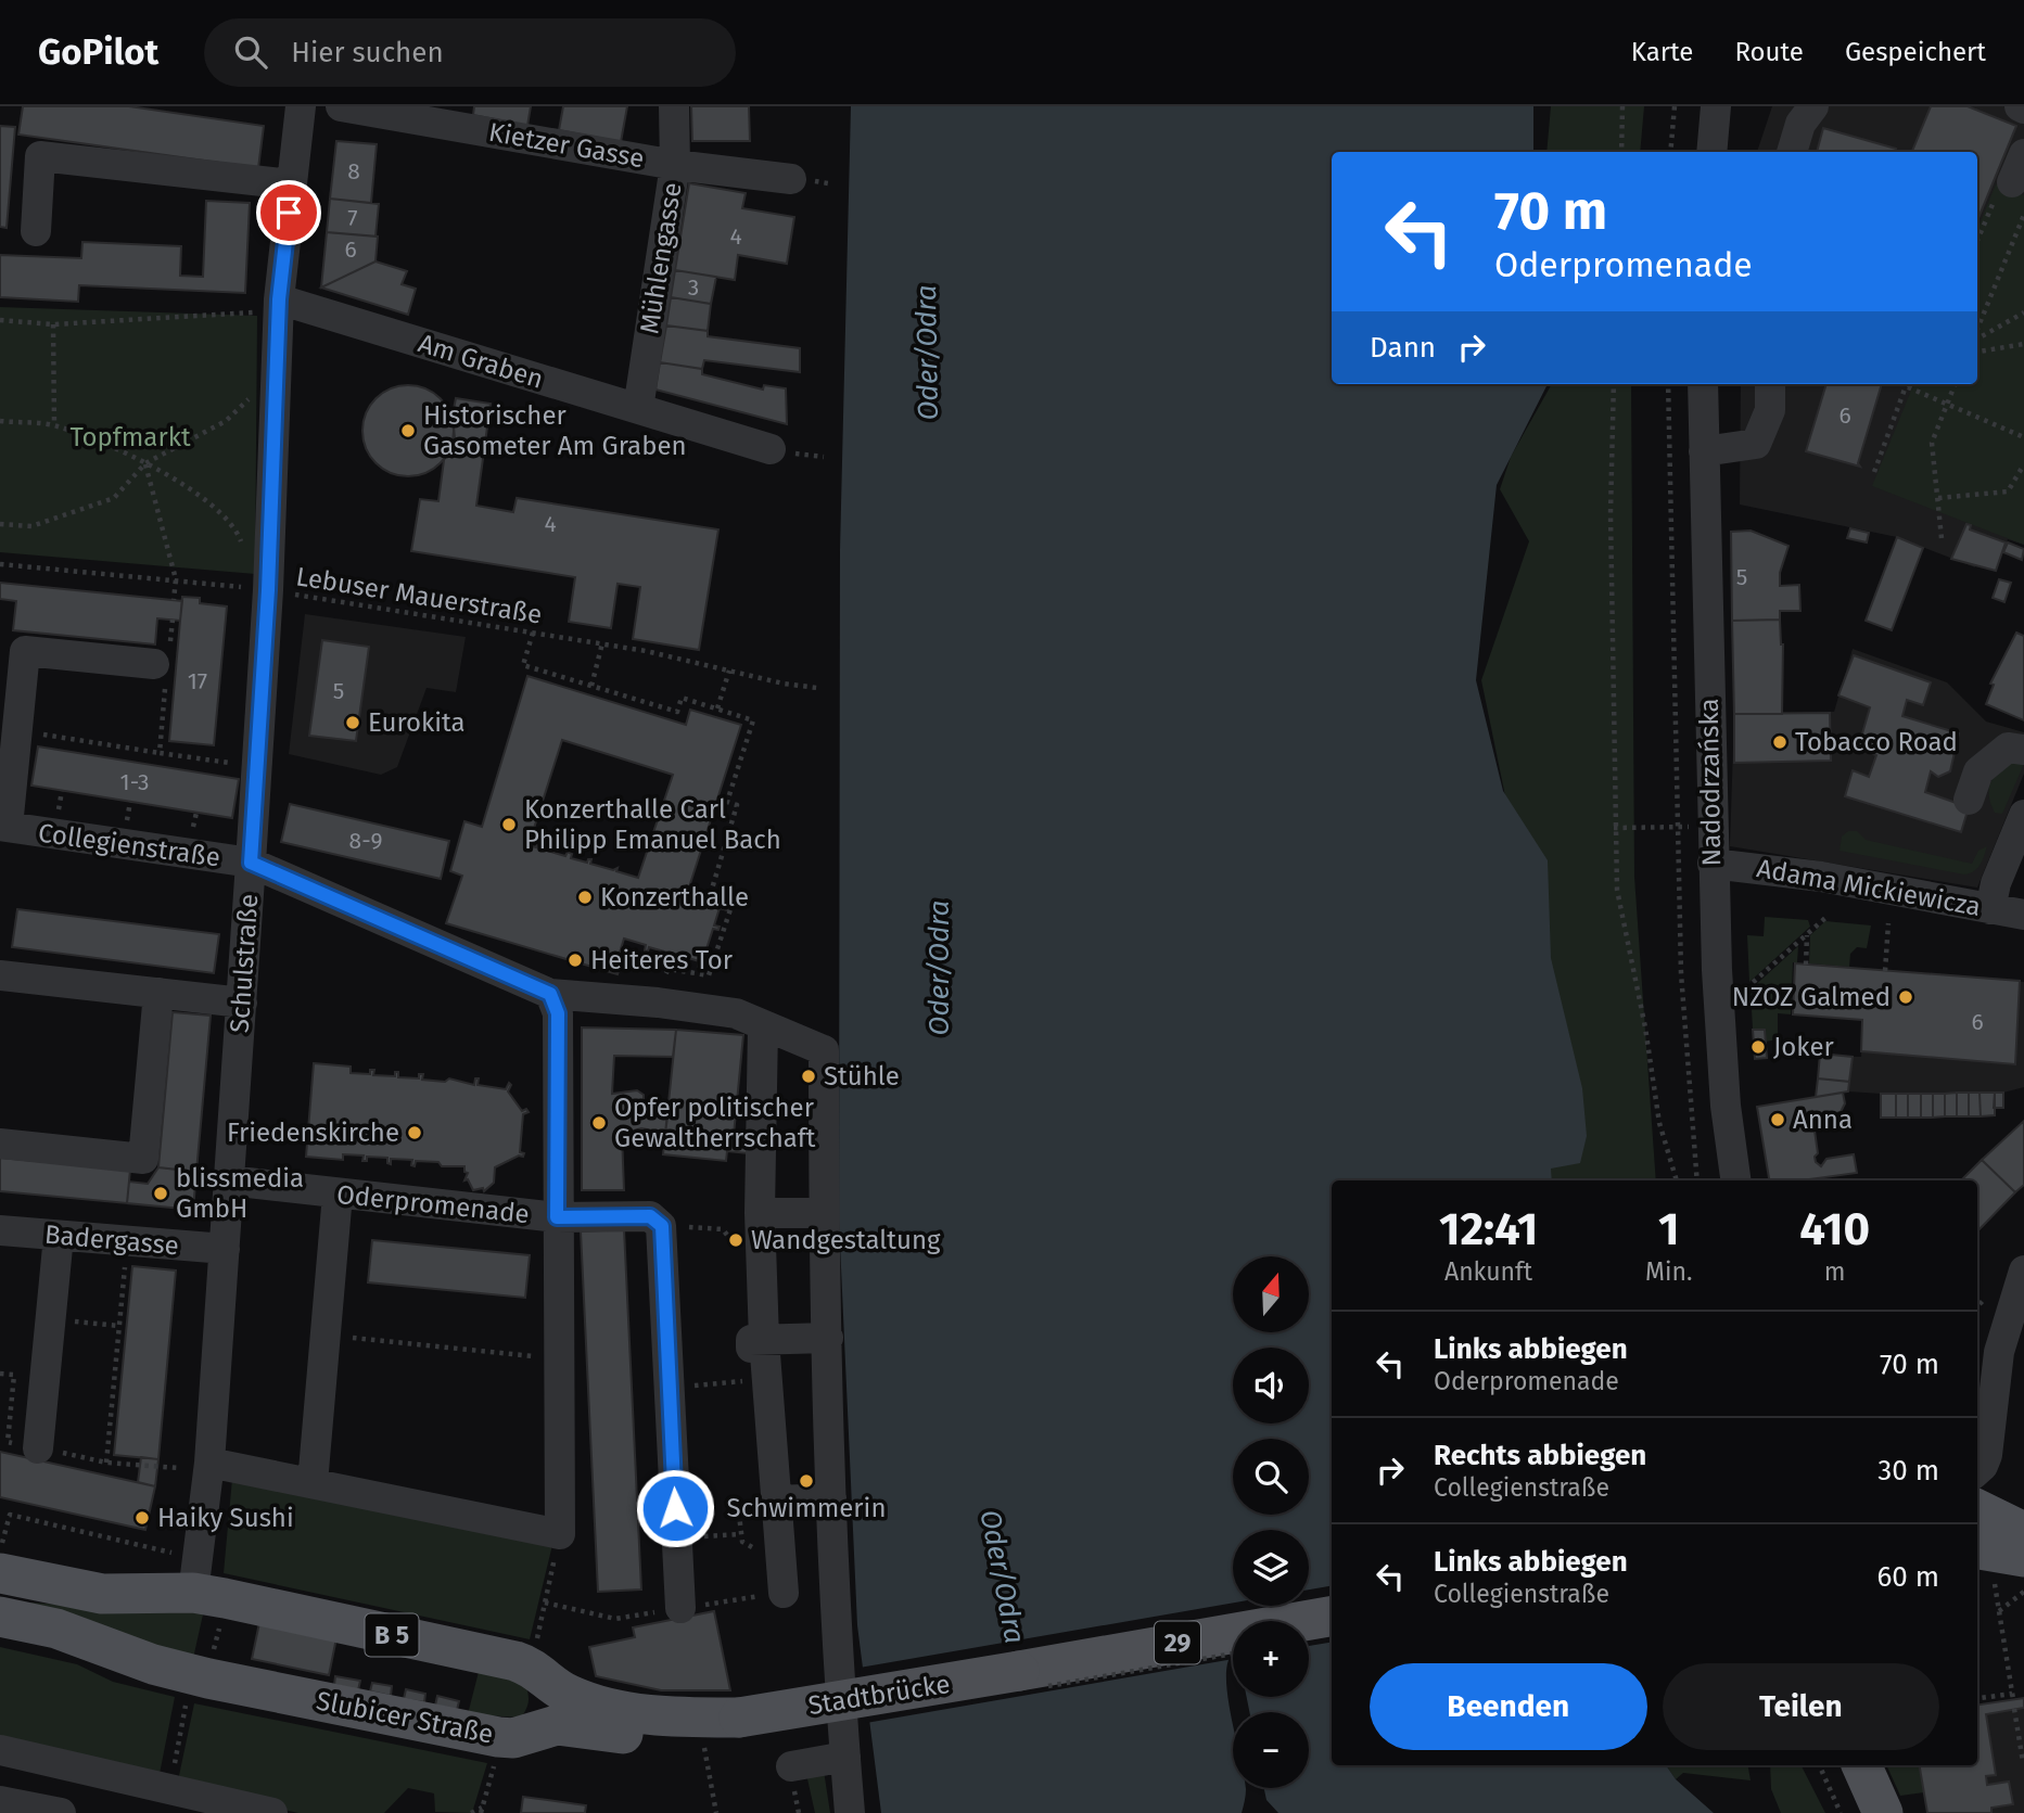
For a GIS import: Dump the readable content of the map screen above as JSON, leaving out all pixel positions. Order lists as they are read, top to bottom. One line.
{"streets":{"main road":["B 5","29","Stadtbrücke","Slubicer Straße"],"street":["Kietzer Gasse","Mühlengasse","Am Graben","Nadodrzańska","Collegienstraße","Adama Mickiewicza","Schulstraße","Oderpromenade","Badergasse"],"path":["Lebuser Mauerstraße"]},"crossings":[["Kietzer Gasse","Mühlengasse"],["Mühlengasse","Am Graben"],["Am Graben","Schulstraße"],["Lebuser Mauerstraße","Schulstraße"],["Nadodrzańska","Adama Mickiewicza"],["Collegienstraße","Schulstraße"],["Schulstraße","Oderpromenade"],["Schulstraße","Badergasse"],["Schulstraße","B 5"],["B 5","Stadtbrücke"],["B 5","Slubicer Straße"],["29","Stadtbrücke"],["Stadtbrücke","Slubicer Straße"]],"water":["Oder/Odra"],"parks":["Topfmarkt"],"places":["Historischer Gasometer Am Graben","Eurokita","Tobacco Road","Konzerthalle Carl Philipp Emanuel Bach","Konzerthalle","Heiteres Tor","NZOZ Galmed","Joker","Stühle","Anna","Opfer politischer Gewaltherrschaft","Friedenskirche","blissmedia GmbH","Wandgestaltung","Schwimmerin","Haiky Sushi"],"house_numbers":["8","7","4","6","3","6","4","5","17","5","1-3","8-9","6"],"north":"top","page":{"header":"GoPilot","search":"Hier suchen","nav":["Karte","Route","Gespeichert"],"turn":["70 m","Oderpromenade"],"then":"Dann","eta":["12:41","Ankunft","1","Min.","410","m"],"map_buttons":["+","−"],"list":[{"name":"Links abbiegen","note":"Oderpromenade","value":"70 m"},{"name":"Rechts abbiegen","note":"Collegienstraße","value":"30 m"},{"name":"Links abbiegen","note":"Collegienstraße","value":"60 m"}],"buttons":["Beenden","Teilen"]}}
